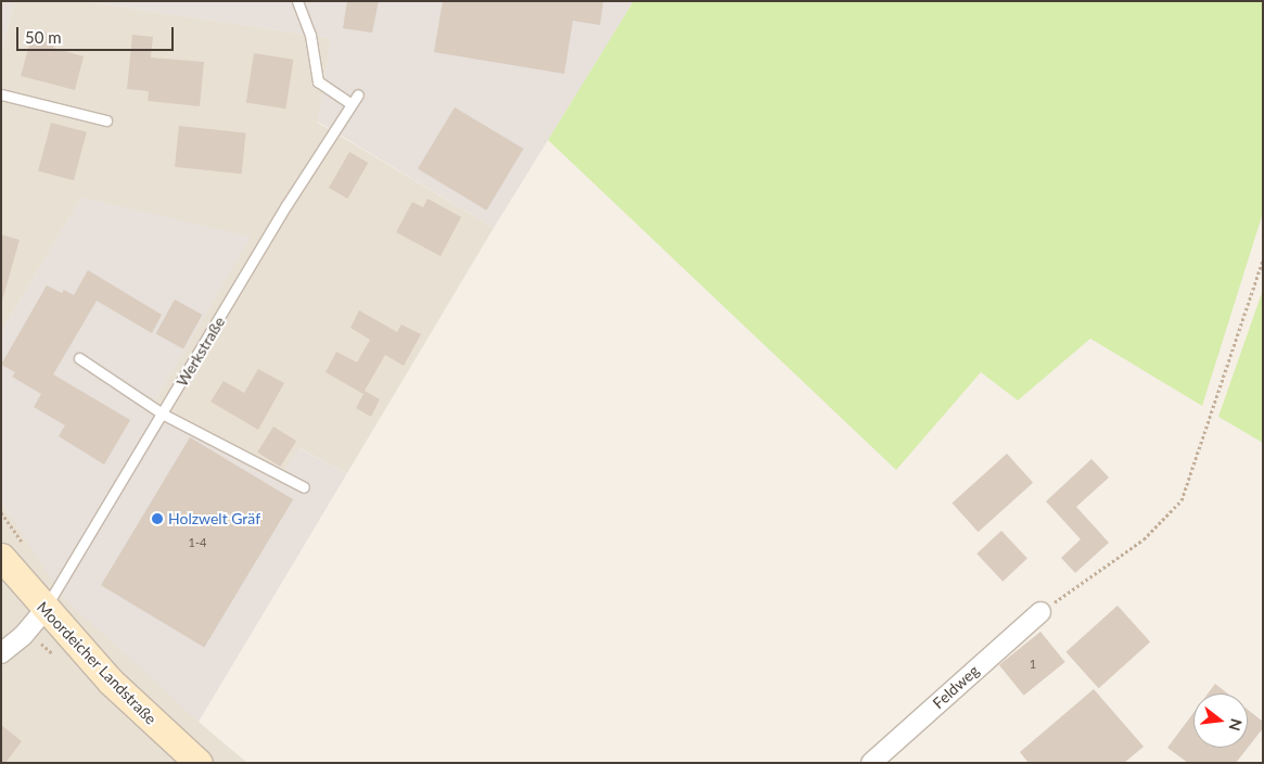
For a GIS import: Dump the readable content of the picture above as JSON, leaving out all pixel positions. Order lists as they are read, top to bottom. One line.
{"streets":{"main road":["Moordeicher Landstraße"],"street":["Feldweg"],"lane":["Werkstraße"]},"crossings":[["Werkstraße","Moordeicher Landstraße"]],"places":["Holzwelt Gräf"],"house_numbers":["1-4","1"],"scale_bar":"50 m","north":"right"}
